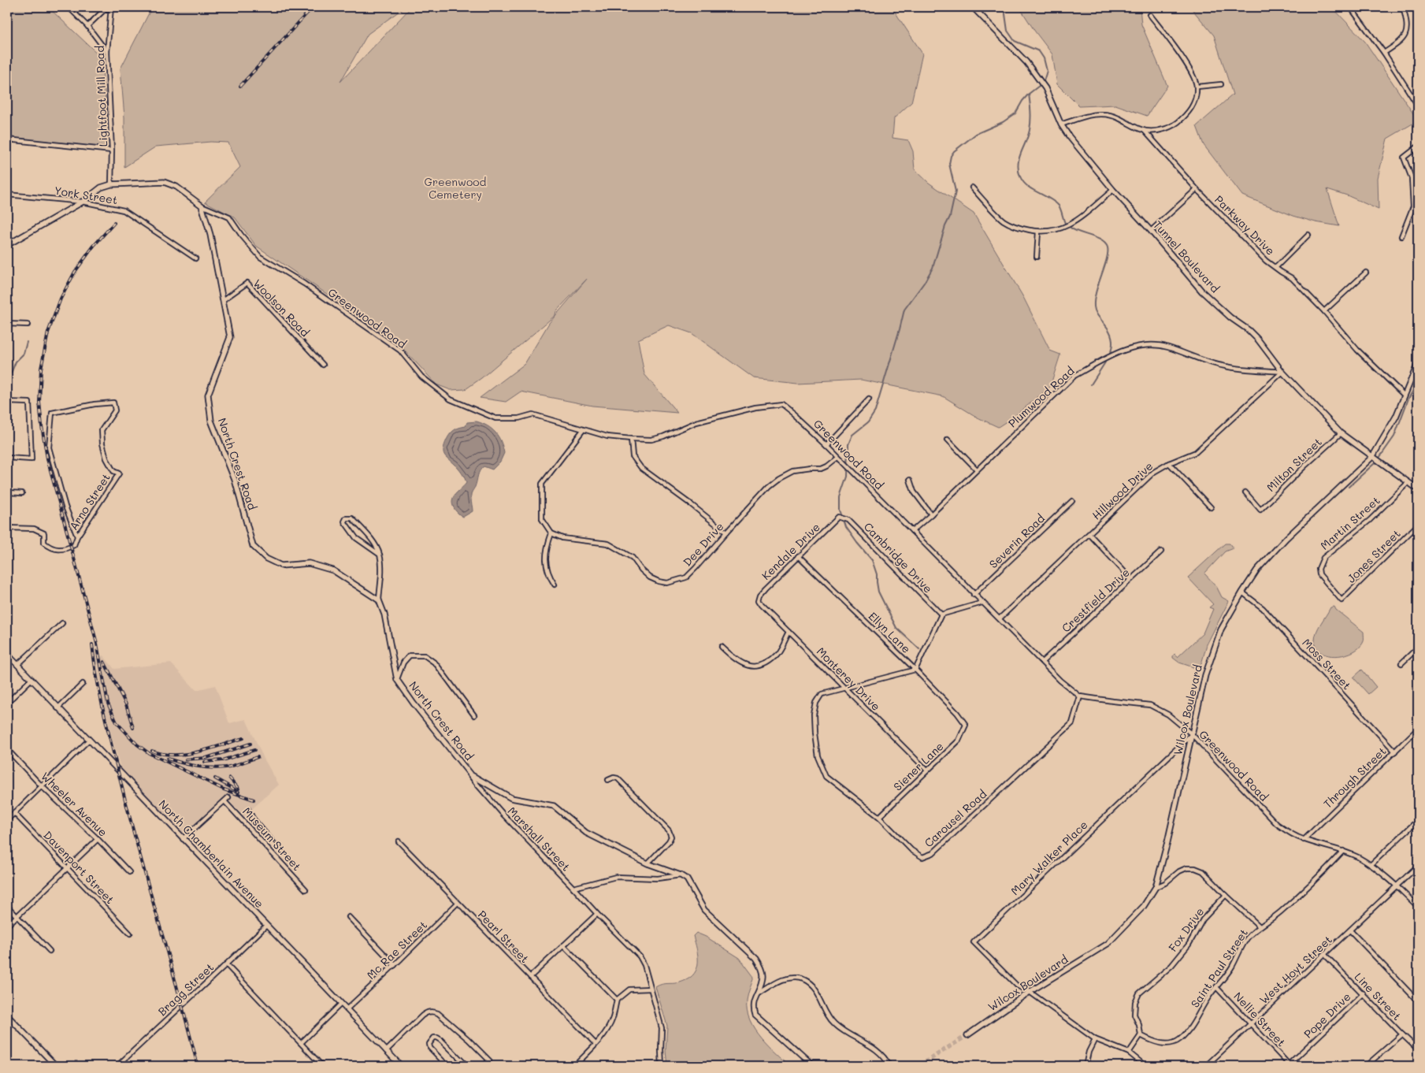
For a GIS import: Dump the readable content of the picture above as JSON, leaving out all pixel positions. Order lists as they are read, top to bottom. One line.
{"streets":{"street":["Lightfoot Mill Road","York Street","Parkway Drive","Tunnel Boulevard","Woolson Road","Greenwood Road","Plumwood Road","North Crest Road","Milton Street","Hillwood Drive","Arno Street","Martin Street","Severin Road","Dee Drive","Kendale Drive","Jones Street","Cambridge Drive","Crestfield Drive","Ellyn Lane","Moss Street","Monterey Drive","Wilcox Boulevard","Siener Lane","Through Street","Wheeler Avenue","Carousel Road","Museum Street","Marshall Street","North Chamberlain Avenue","Mary Walker Place","Davenport Street","Fox Drive","Pearl Street","Mc Rae Street","Saint Paul Street","West Hoyt Street","Bragg Street","Line Street","Pope Drive","Nellie Street"]},"crossings":[["Parkway Drive","Wilcox Boulevard"],["Tunnel Boulevard","Plumwood Road"],["Tunnel Boulevard","Milton Street"],["Tunnel Boulevard","Hillwood Drive"],["Tunnel Boulevard","Martin Street"],["Tunnel Boulevard","Wilcox Boulevard"],["Woolson Road","North Crest Road"],["Greenwood Road","Plumwood Road"],["Greenwood Road","North Crest Road"],["Greenwood Road","Hillwood Drive"],["Greenwood Road","Severin Road"],["Greenwood Road","Dee Drive"],["Greenwood Road","Crestfield Drive"],["Greenwood Road","Wilcox Boulevard"],["Greenwood Road","Through Street"],["Greenwood Road","Carousel Road"],["Greenwood Road","Mary Walker Place"],["Greenwood Road","Saint Paul Street"],["Greenwood Road","West Hoyt Street"],["Plumwood Road","Hillwood Drive"],["North Crest Road","Marshall Street"],["Martin Street","Jones Street"],["Kendale Drive","Cambridge Drive"],["Kendale Drive","Ellyn Lane"],["Kendale Drive","Monterey Drive"],["Ellyn Lane","Siener Lane"],["Ellyn Lane","Carousel Road"],["Moss Street","Wilcox Boulevard"],["Moss Street","Through Street"],["Monterey Drive","Siener Lane"],["Monterey Drive","Carousel Road"],["Wilcox Boulevard","Mary Walker Place"],["Siener Lane","Carousel Road"],["North Chamberlain Avenue","Mc Rae Street"],["North Chamberlain Avenue","Bragg Street"],["Fox Drive","Saint Paul Street"],["Pearl Street","Mc Rae Street"],["Saint Paul Street","Nellie Street"],["West Hoyt Street","Line Street"],["West Hoyt Street","Nellie Street"],["Line Street","Pope Drive"],["Pope Drive","Nellie Street"]],"parks":["Greenwood Cemetery"]}
